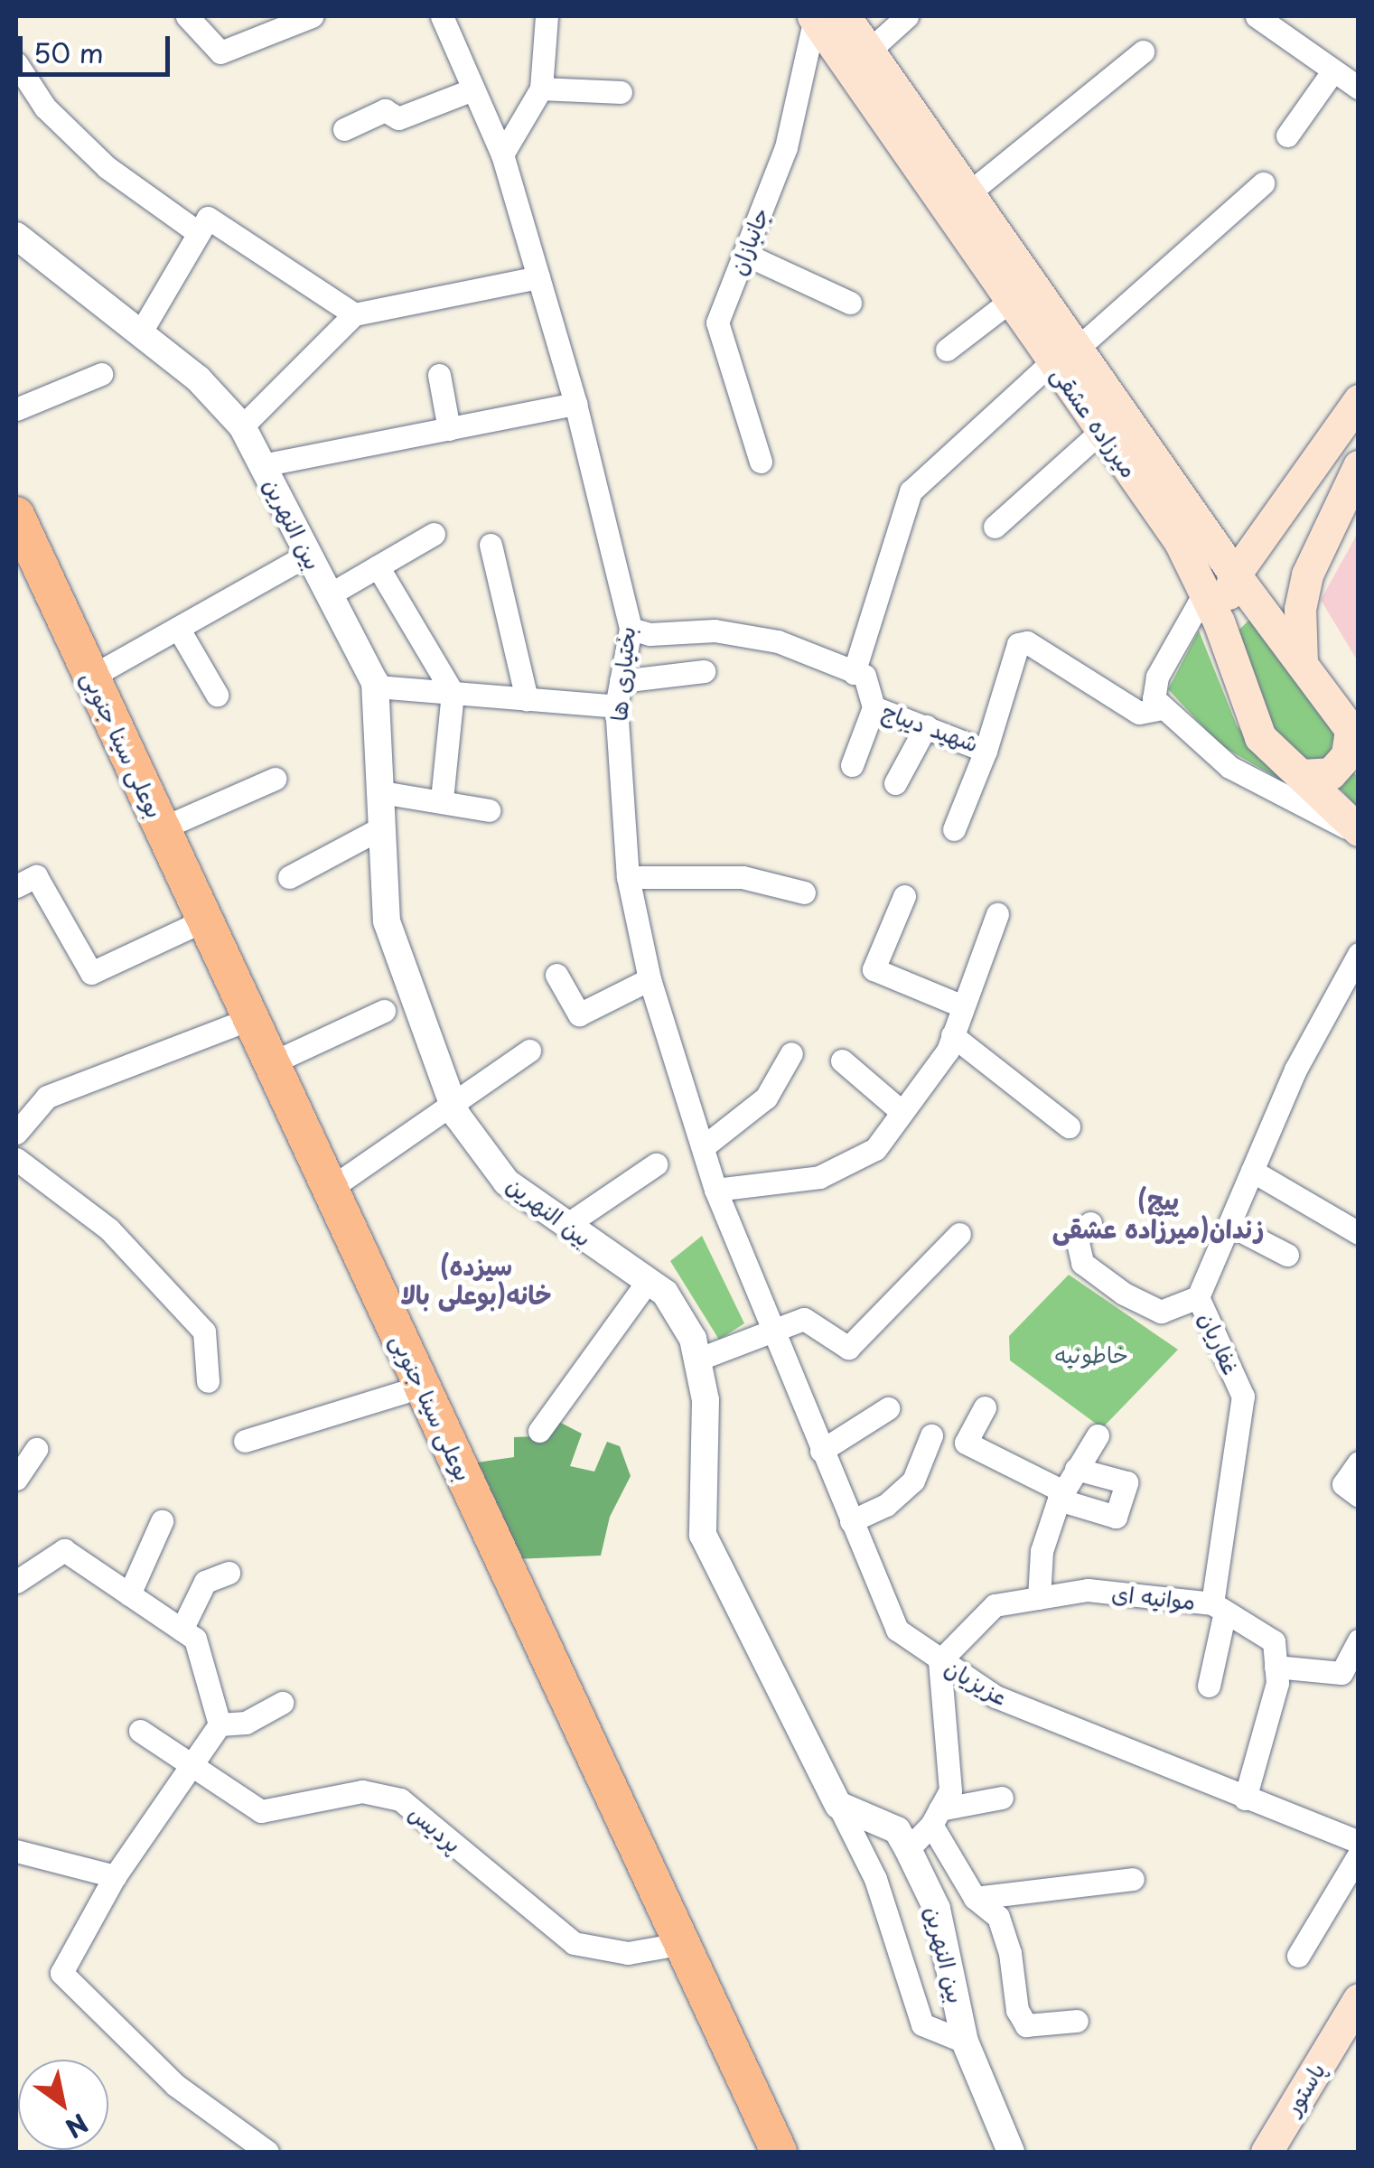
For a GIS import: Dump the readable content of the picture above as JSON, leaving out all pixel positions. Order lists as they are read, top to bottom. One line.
{"streets":{"main road":["میرزاده عشقی","بوعلی سینا جنوبی","پاستور"],"street":["جانبازان","بین النهرین","بختیاری ها","شهید دیباج","غفاریان","موانیه ای","عزیزیان","پردیس"]},"crossings":[["جانبازان","میرزاده عشقی"],["بختیاری ها","عزیزیان"],["بوعلی سینا جنوبی","پردیس"],["غفاریان","موانیه ای"],["موانیه ای","عزیزیان"]],"districts":["(پیچ زندان(میرزاده عشقی","(سیزده خانه(بوعلی بالا"],"parks":["خاطونیه"],"scale_bar":"50 m","north":"bottom right"}
